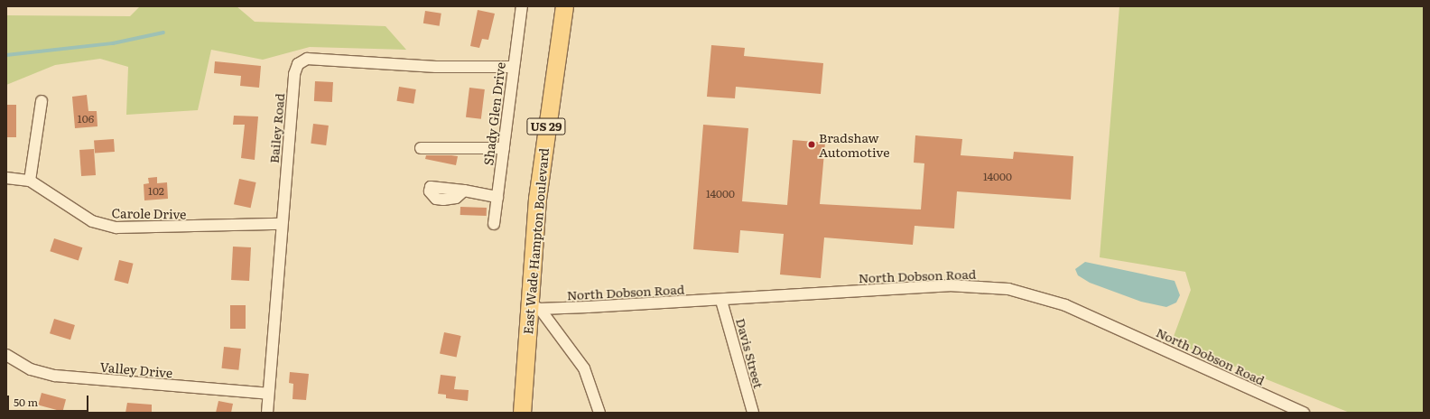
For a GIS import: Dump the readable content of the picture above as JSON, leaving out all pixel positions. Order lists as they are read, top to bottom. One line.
{"streets":{"main road":["US 29","East Wade Hampton Boulevard"],"street":["Shady Glen Drive","Bailey Road","Carole Drive","North Dobson Road","Davis Street","Valley Drive"]},"crossings":[["Shady Glen Drive","Bailey Road"],["Bailey Road","Carole Drive"],["Bailey Road","Valley Drive"],["East Wade Hampton Boulevard","North Dobson Road"],["North Dobson Road","Davis Street"]],"places":["Bradshaw Automotive"],"house_numbers":["106","14000","102","14000"],"scale_bar":"50 m"}
